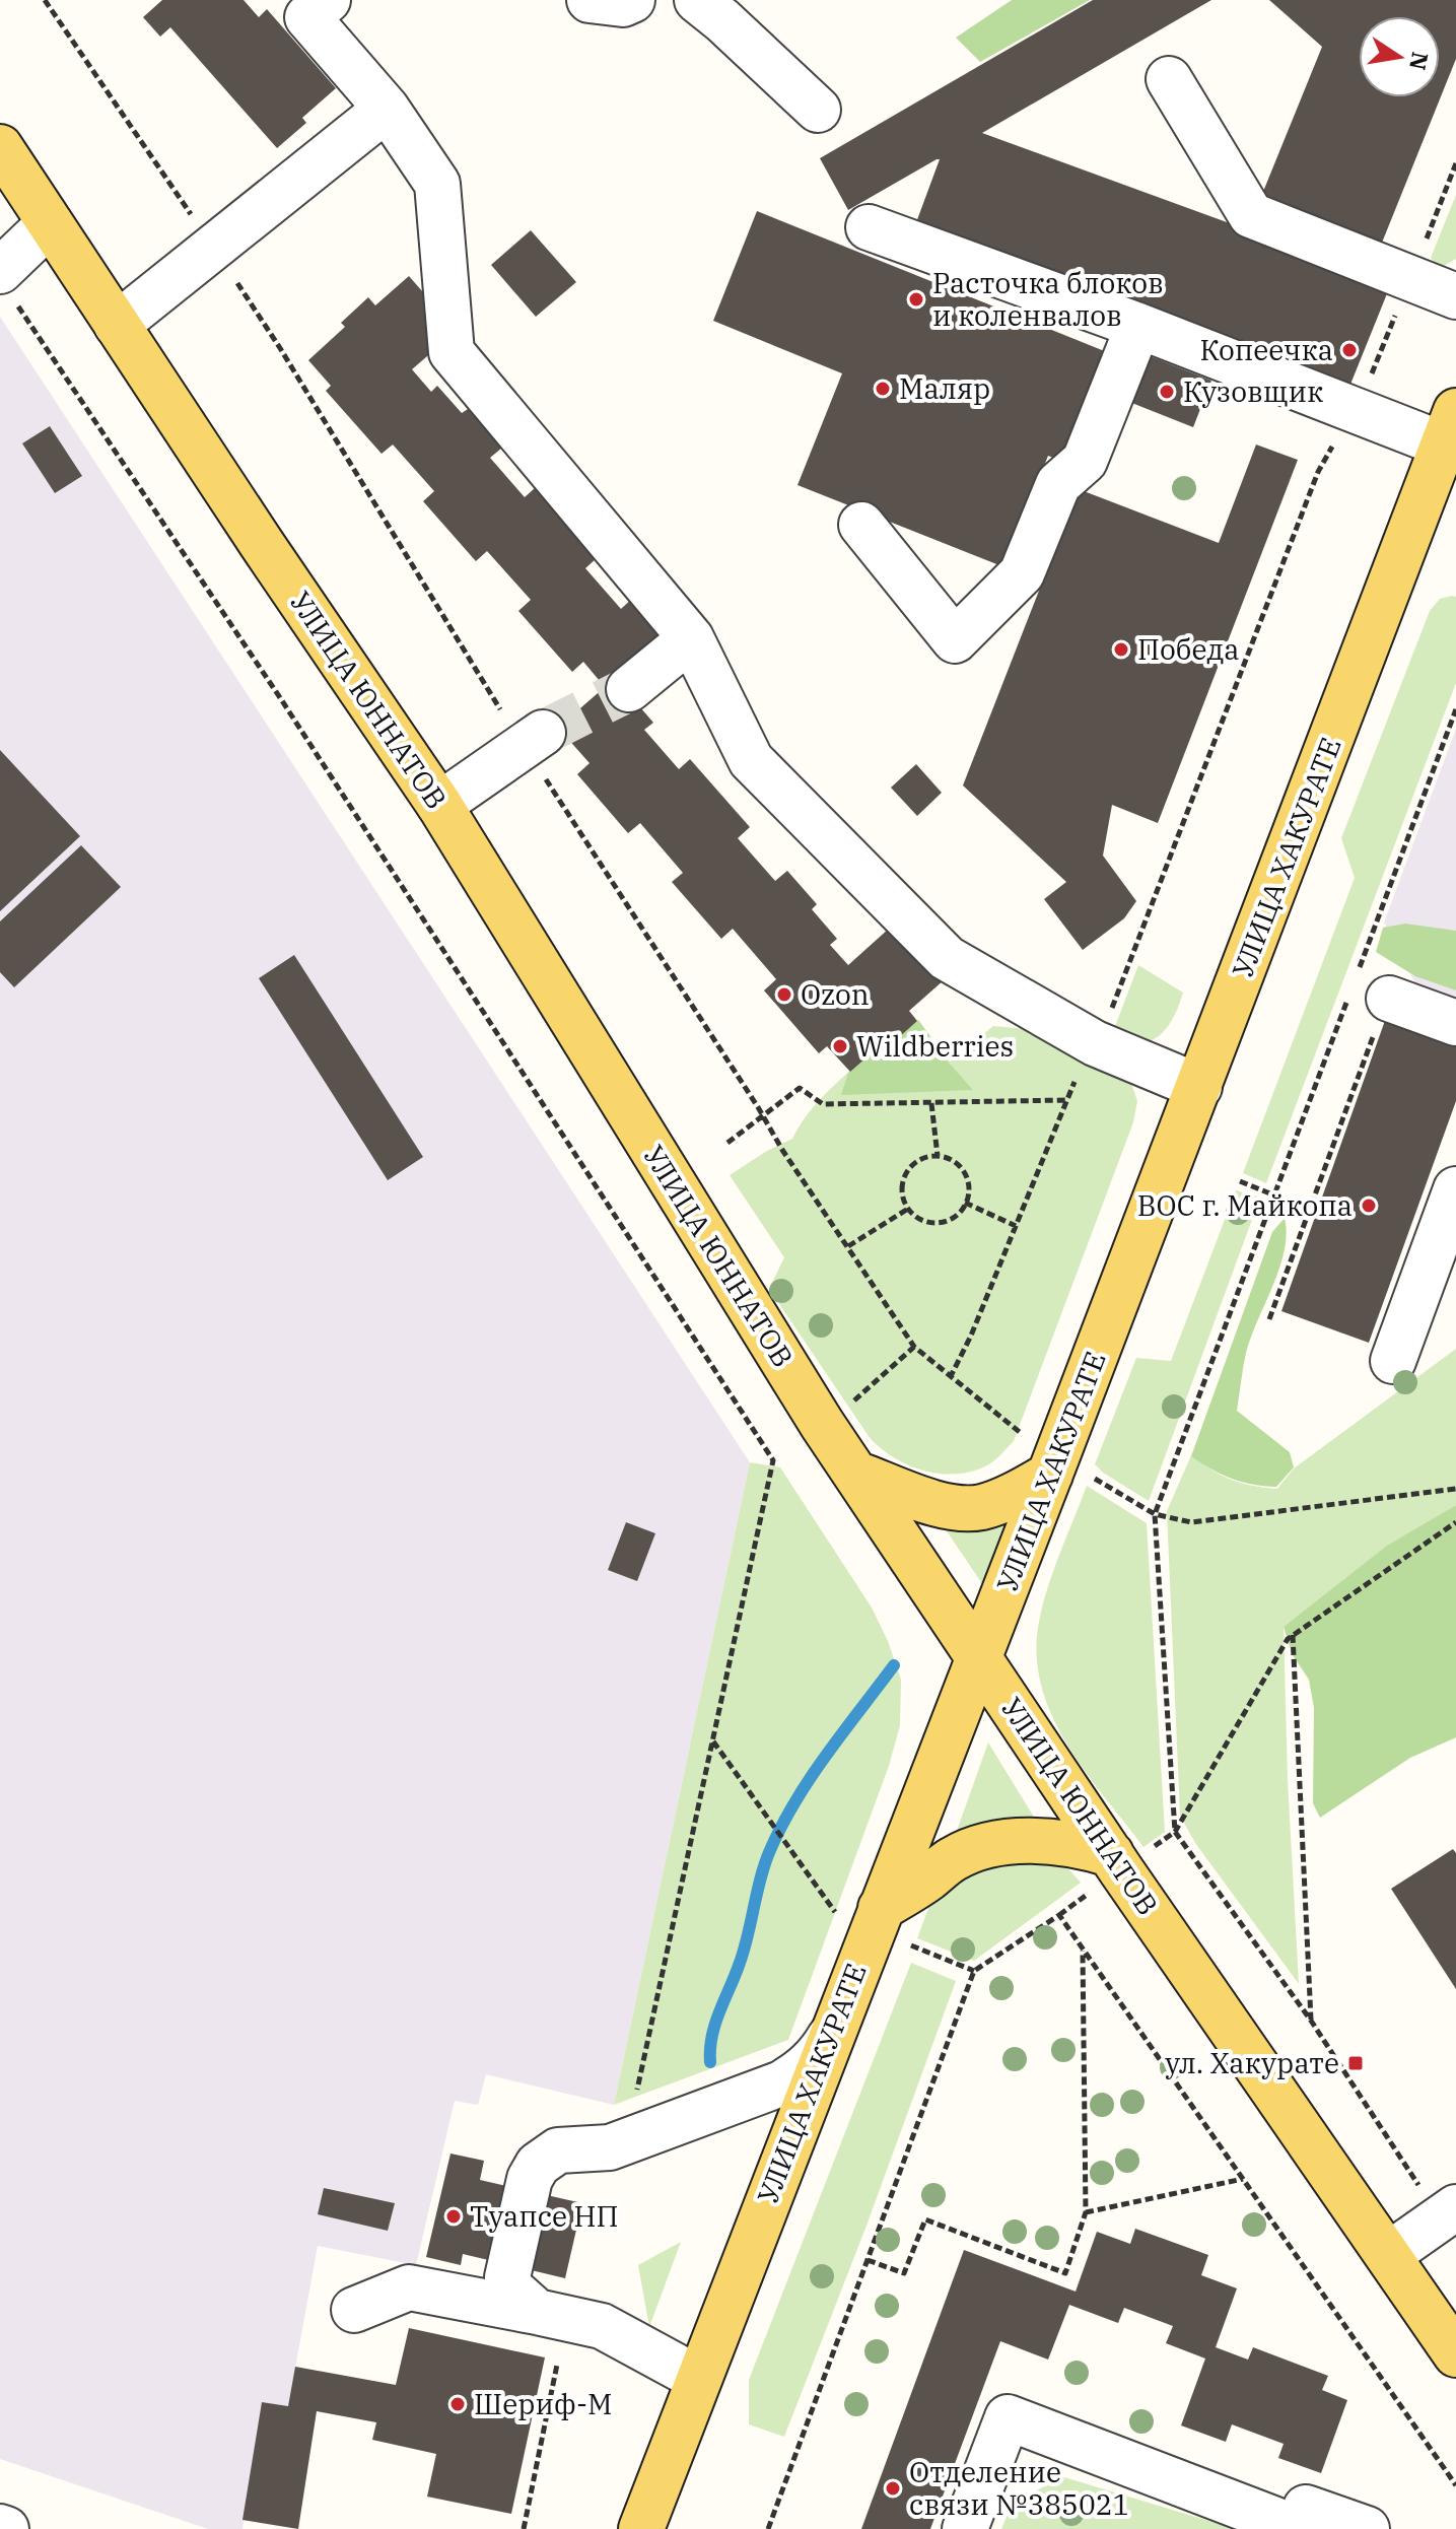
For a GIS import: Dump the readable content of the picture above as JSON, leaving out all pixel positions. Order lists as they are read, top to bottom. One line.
{"streets":{"main road":["УЛИЦА ЮННАТОВ","УЛИЦА ХАКУРАТЕ"]},"crossings":[["УЛИЦА ЮННАТОВ","УЛИЦА ХАКУРАТЕ"]],"places":{"other":["Расточка блоков и коленвалов","Копеечка","Маляр","Кузовщик","Победа","Ozon","Wildberries","ВОС г. Майкопа","Туапсе НП","Шериф-М","Отделение связи №385021"],"transit":["ул. Хакурате"]},"north":"right"}
